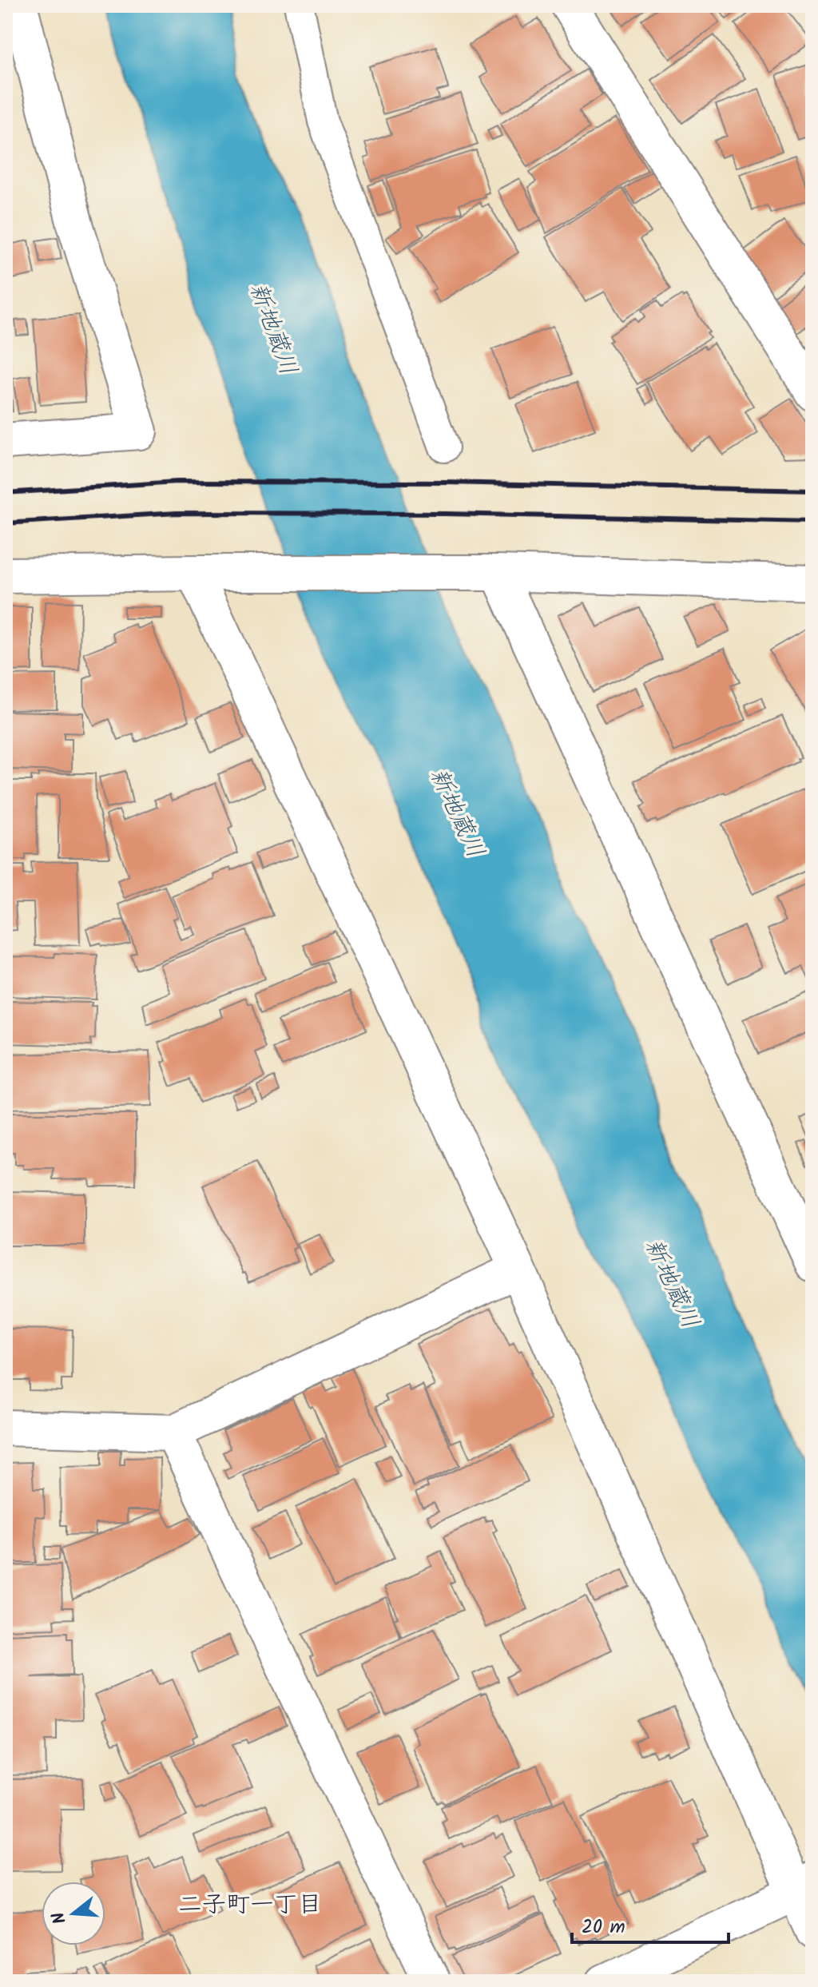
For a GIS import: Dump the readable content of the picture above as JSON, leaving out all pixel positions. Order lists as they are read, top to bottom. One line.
{"districts":["二子町一丁目"],"water":["新地蔵川"],"scale_bar":"20 m","north":"left"}
